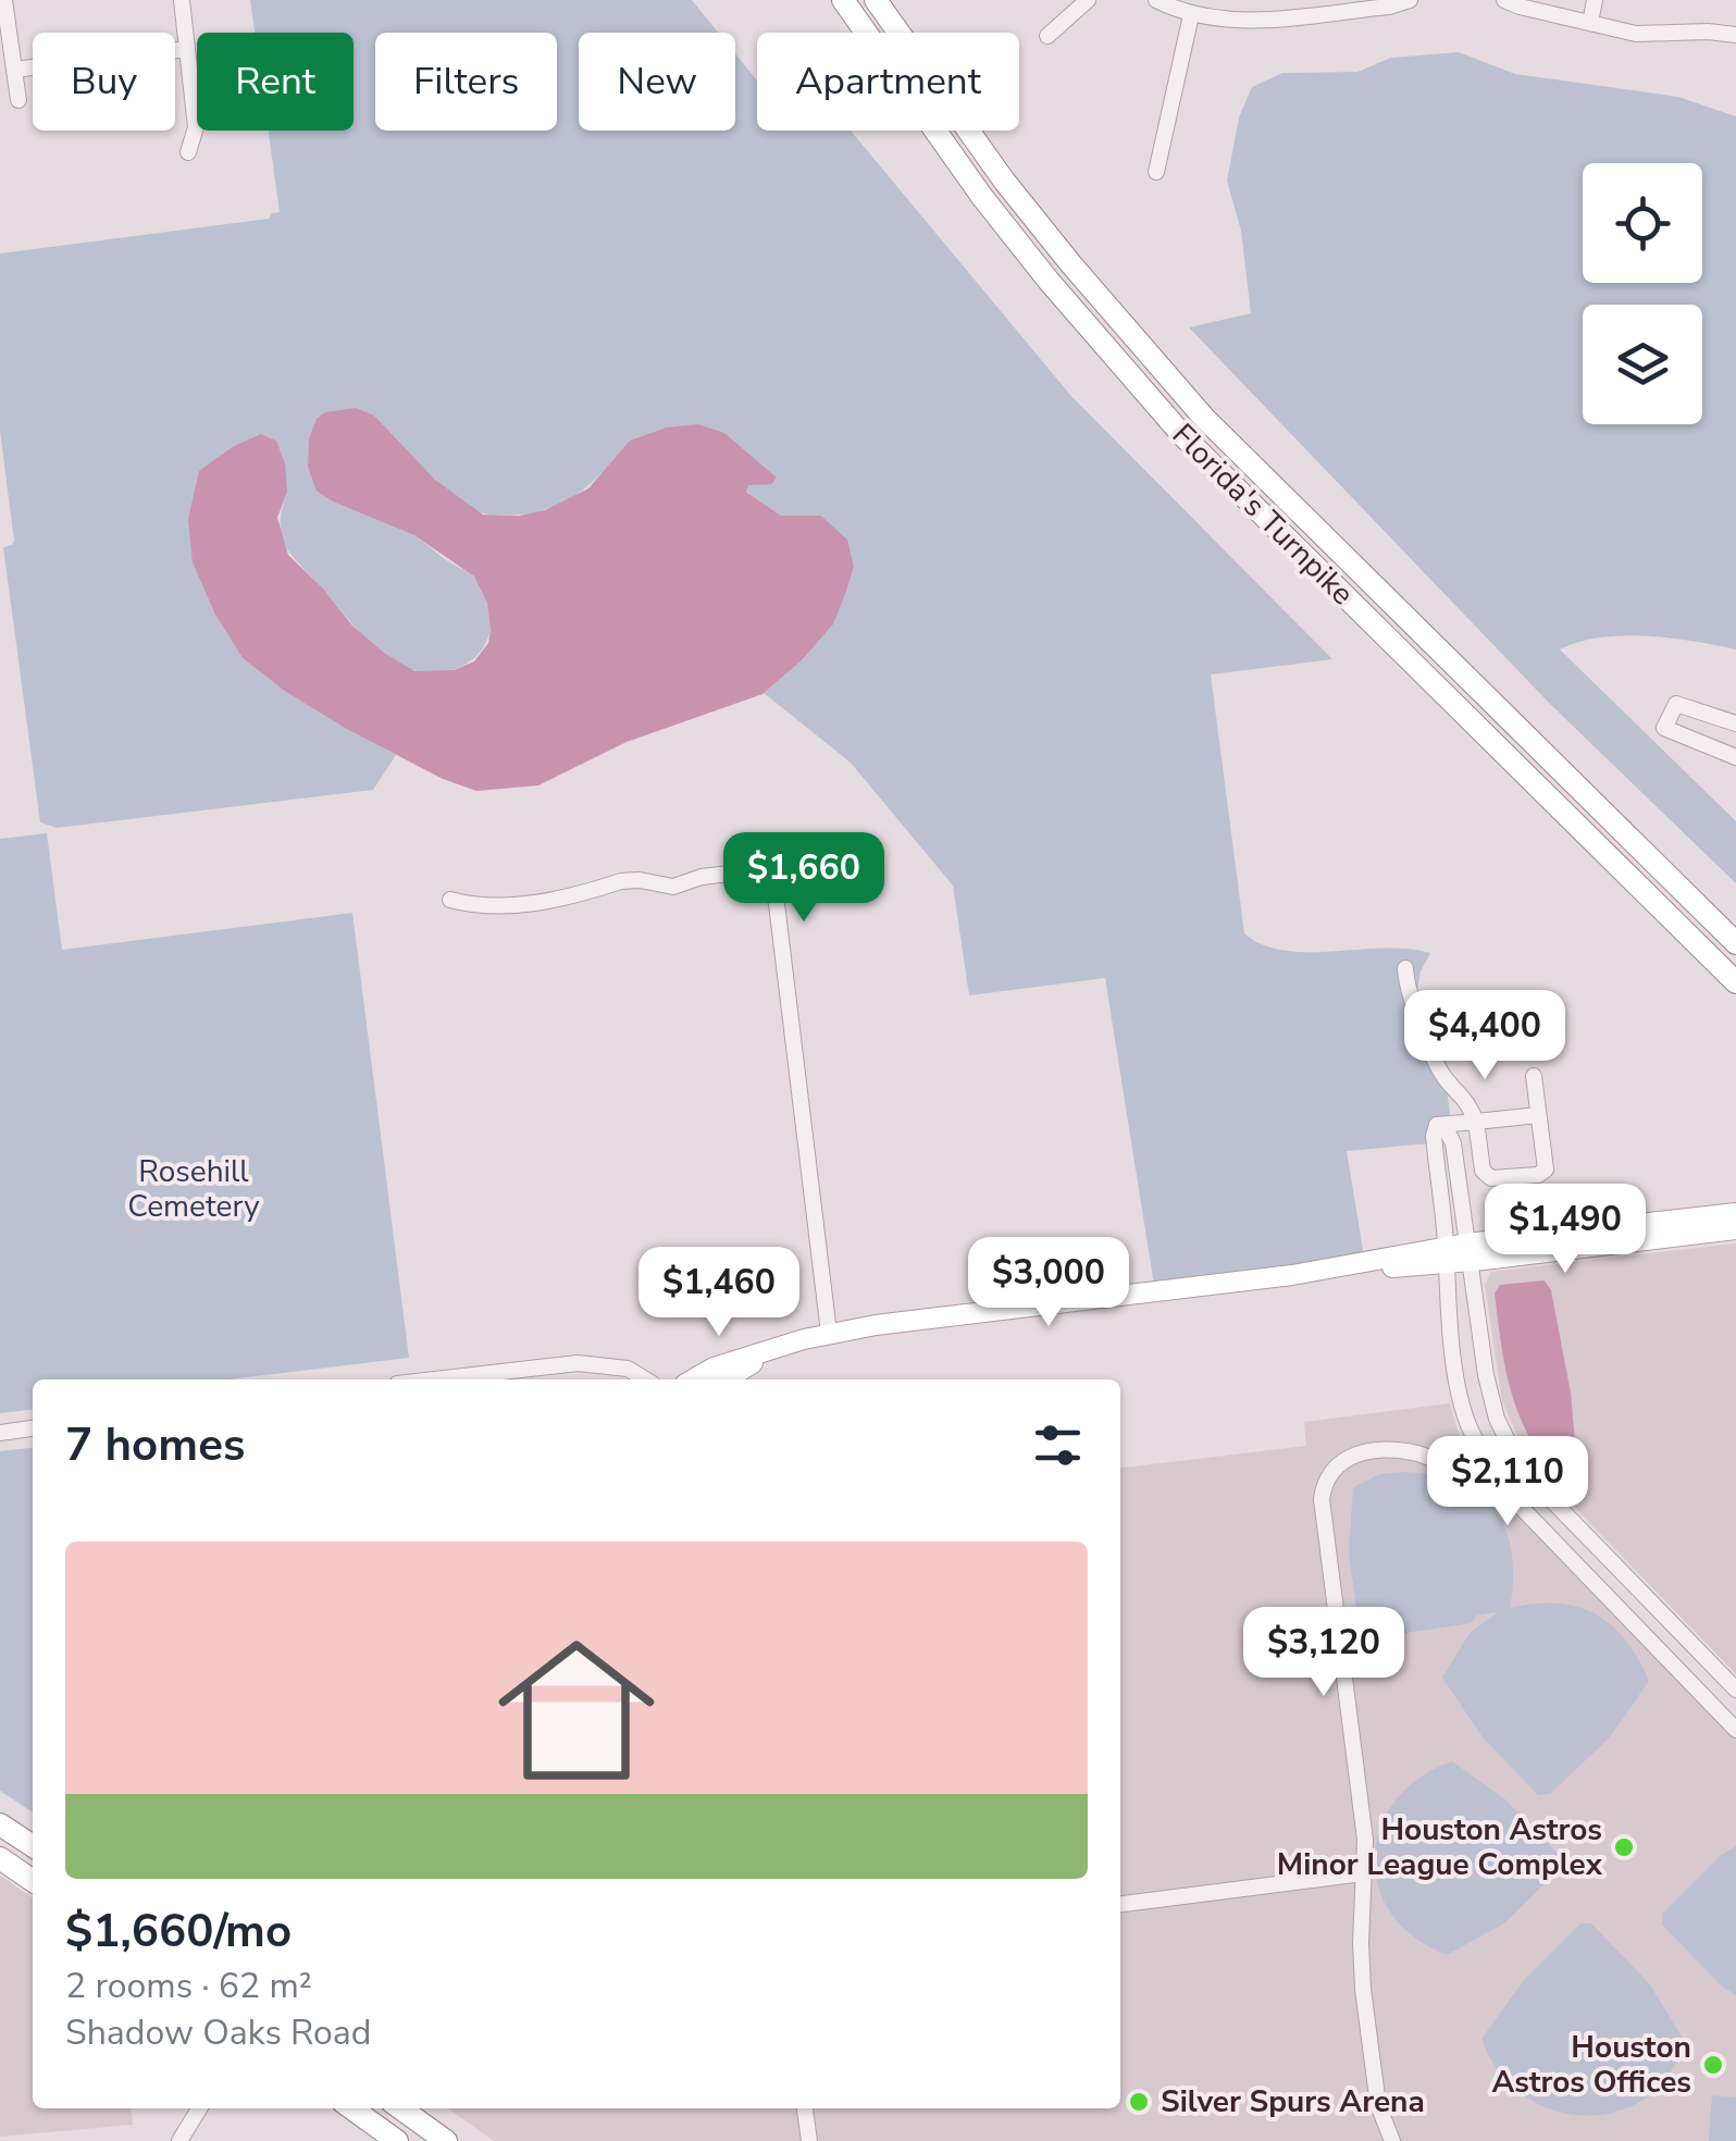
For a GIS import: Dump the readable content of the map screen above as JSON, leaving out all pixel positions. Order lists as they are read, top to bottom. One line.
{"streets":{"highway":["Florida's Turnpike"]},"parks":["Rosehill Cemetery"],"places":["Houston Astros Minor League Complex","Houston Astros Offices","Silver Spurs Arena"],"page":{"chip":["Buy","Rent","Filters","New","Apartment"],"price":["$1,660","$4,400","$1,490","$3,000","$1,460","$2,110","$3,120"],"heading":"7 homes","list":[{"name":"$1,660/mo","note":"2 rooms · 62 m² · Shadow Oaks Road"}]}}
